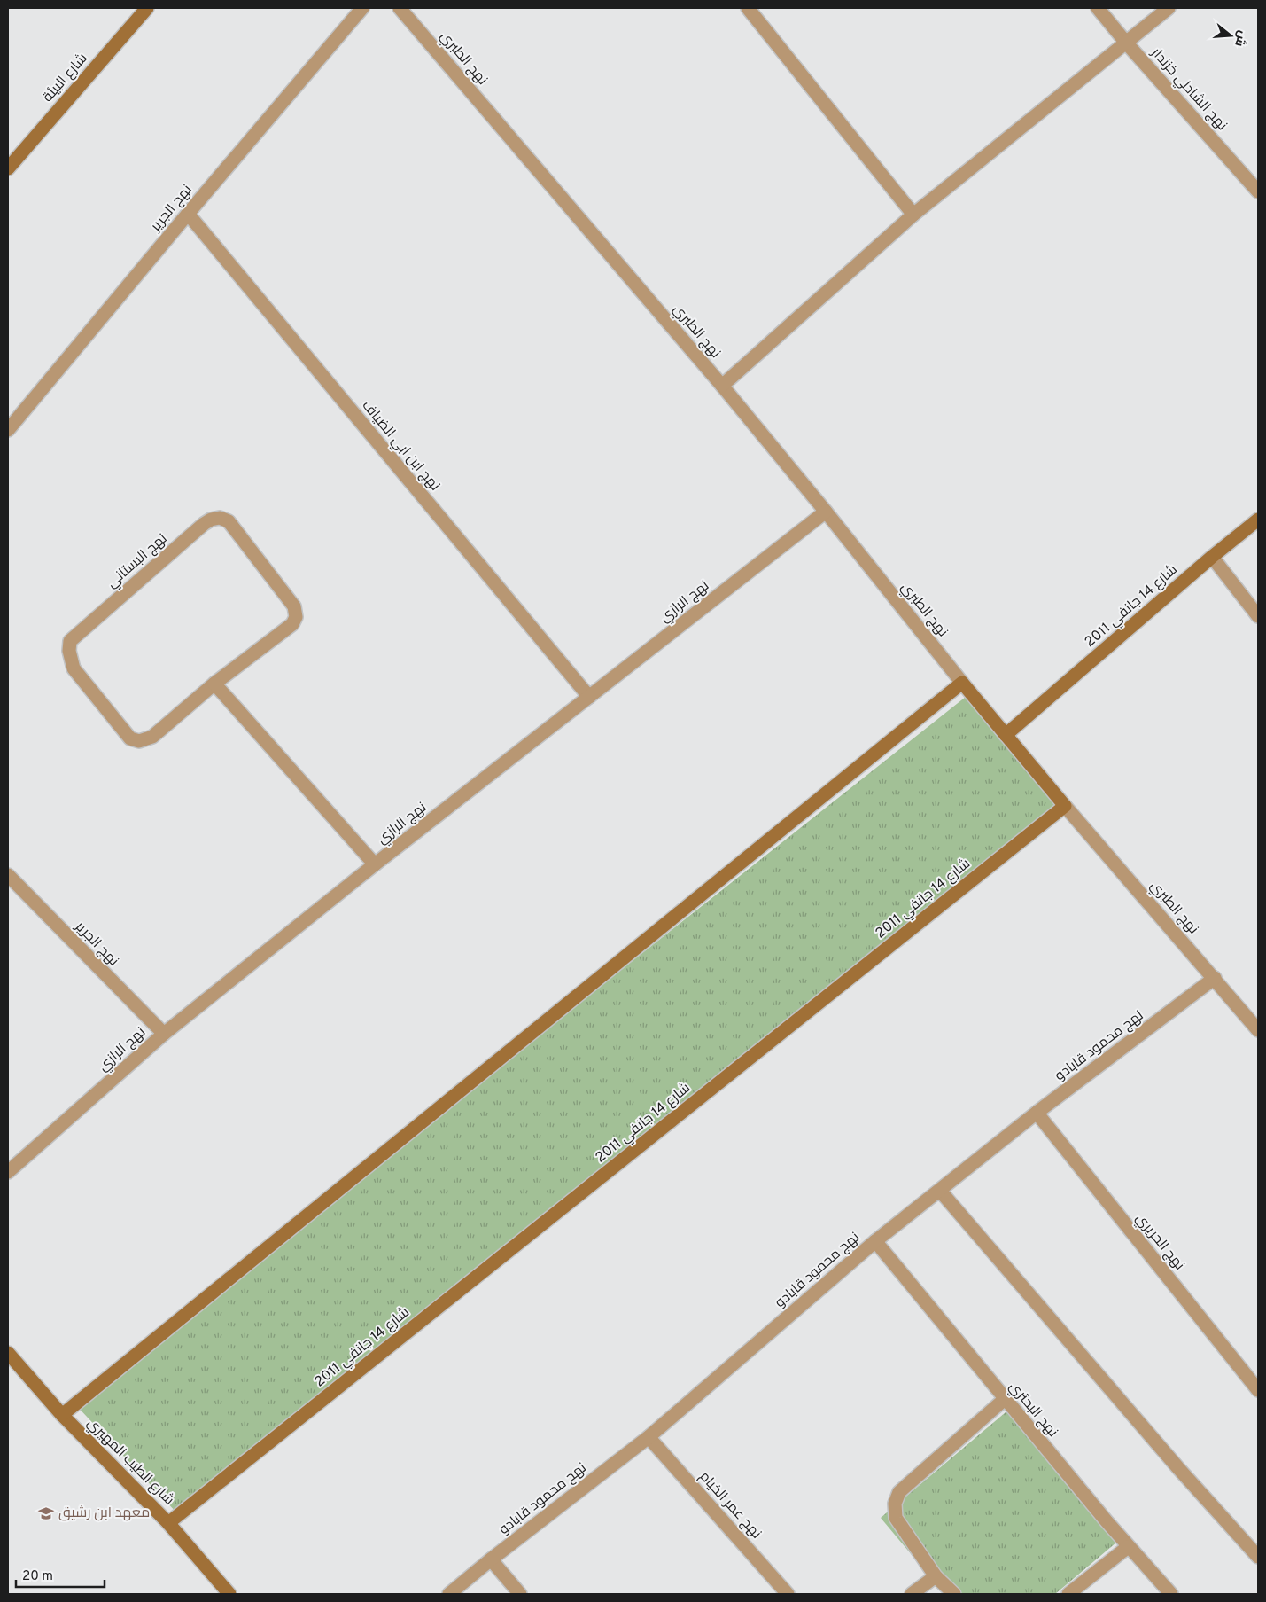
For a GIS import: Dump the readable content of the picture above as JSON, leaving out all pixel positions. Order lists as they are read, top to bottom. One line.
{"streets":{"street":["نهج الطبري","شارع البيئة","نهج الشادلي خزندار","نهج الجرير","نهج ابن ابي الضياف","نهج البستاني","نهج الرازي","شارع 14 جانفي 2011","نهج محمود قابادو","نهج الحريري","نهج البحتري","شارع الطيب المهيري","نهج عمر الخيام"]},"crossings":[["نهج الطبري","نهج الرازي"],["نهج الطبري","شارع 14 جانفي 2011"],["نهج الطبري","نهج محمود قابادو"],["نهج الجرير","نهج ابن ابي الضياف"],["نهج الجرير","نهج الرازي"],["نهج ابن ابي الضياف","نهج الرازي"],["شارع 14 جانفي 2011","شارع الطيب المهيري"],["نهج محمود قابادو","نهج الحريري"],["نهج محمود قابادو","نهج البحتري"],["نهج محمود قابادو","نهج عمر الخيام"]],"places":{"school or university":["معهد ابن رشيق"]},"scale_bar":"20 m","north":"right"}
